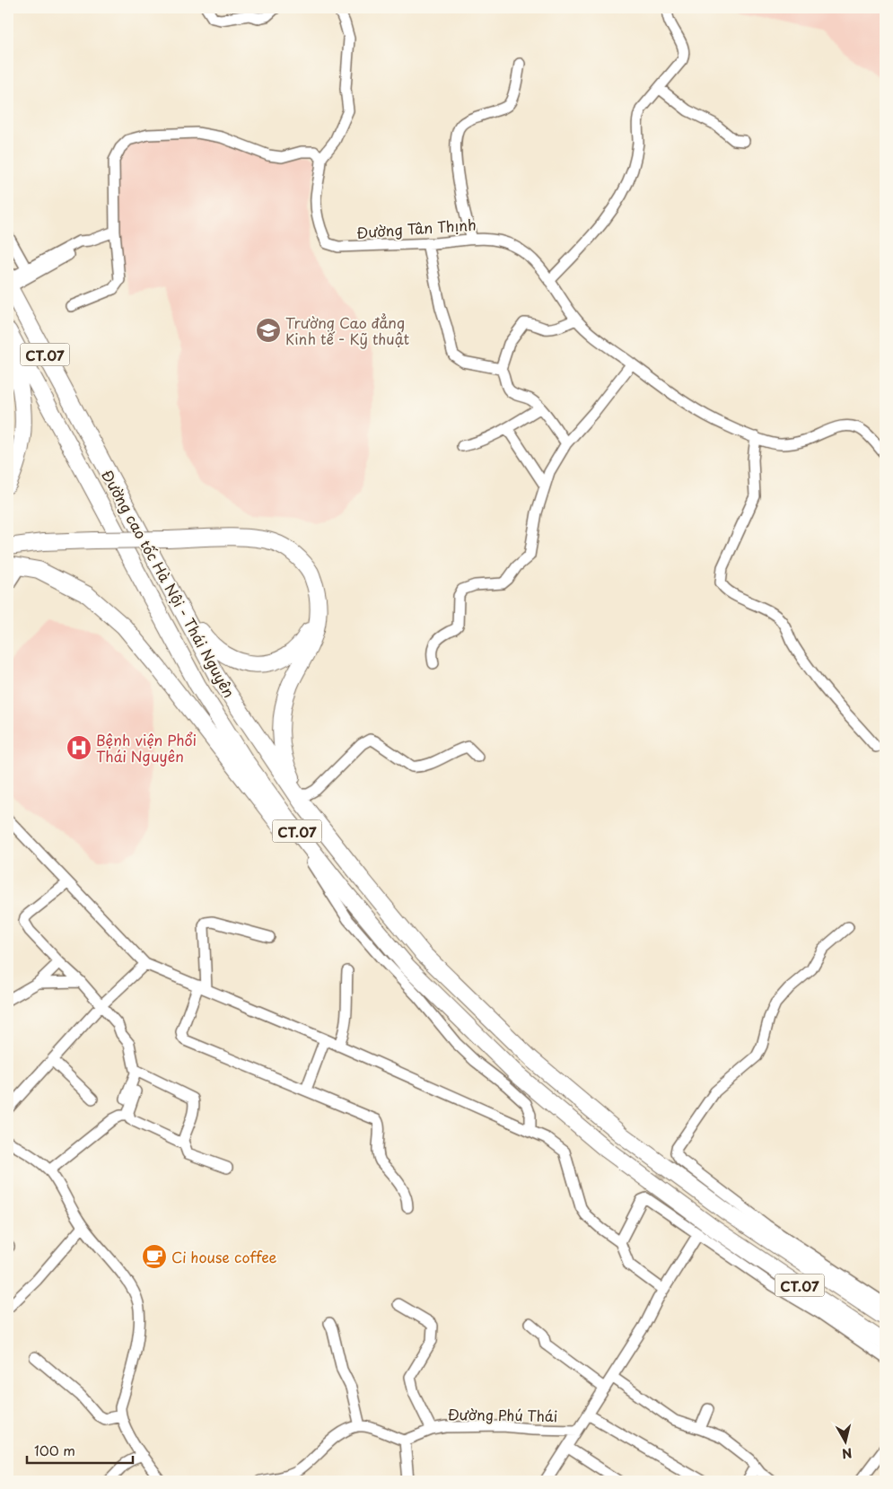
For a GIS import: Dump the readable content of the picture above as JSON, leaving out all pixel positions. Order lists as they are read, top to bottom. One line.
{"streets":{"highway":["CT.07","Đường cao tốc Hà Nội - Thái Nguyên"],"street":["Đường Tân Thịnh","Đường Phú Thái"]},"places":{"school or university":["Trường Cao đẳng Kinh tế - Kỹ thuật"],"hospital":["Bệnh viện Phổi Thái Nguyên"],"cafe":["Ci house coffee"]},"scale_bar":"100 m","north":"bottom"}
